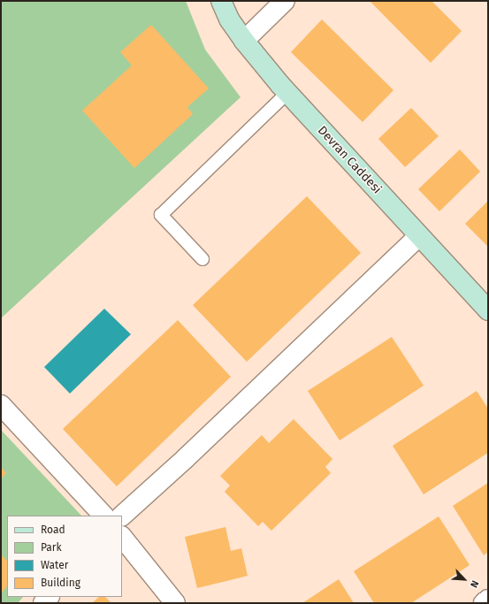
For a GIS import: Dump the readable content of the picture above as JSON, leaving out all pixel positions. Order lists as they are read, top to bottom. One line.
{"streets":{"main road":["Devran Caddesi"]},"legend":["Road","Park","Water","Building"],"north":"bottom right"}
